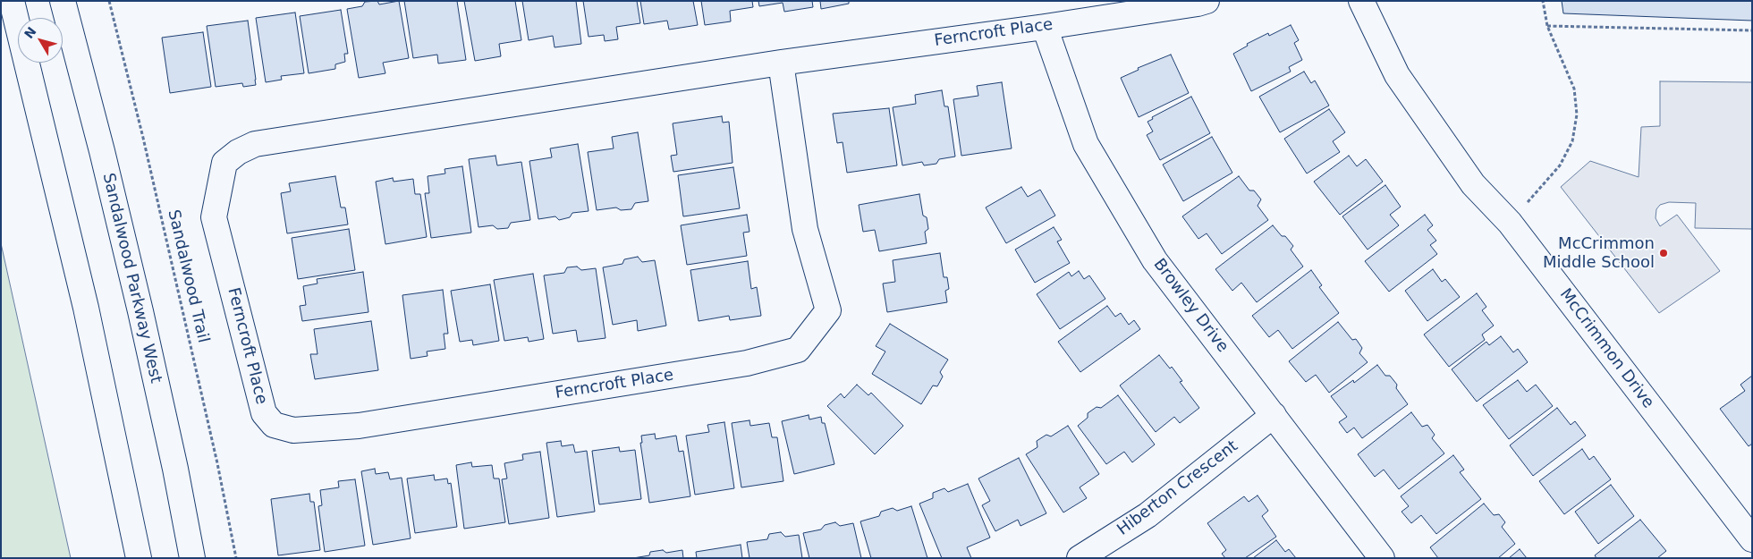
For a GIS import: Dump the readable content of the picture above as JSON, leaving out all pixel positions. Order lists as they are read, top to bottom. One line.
{"streets":{"street":["Ferncroft Place","Sandalwood Parkway West","Browley Drive","McCrimmon Drive","Hiberton Crescent"],"path":["Sandalwood Trail"]},"crossings":[["Ferncroft Place","Browley Drive"],["Browley Drive","Hiberton Crescent"]],"places":["McCrimmon Middle School"],"north":"top left"}
